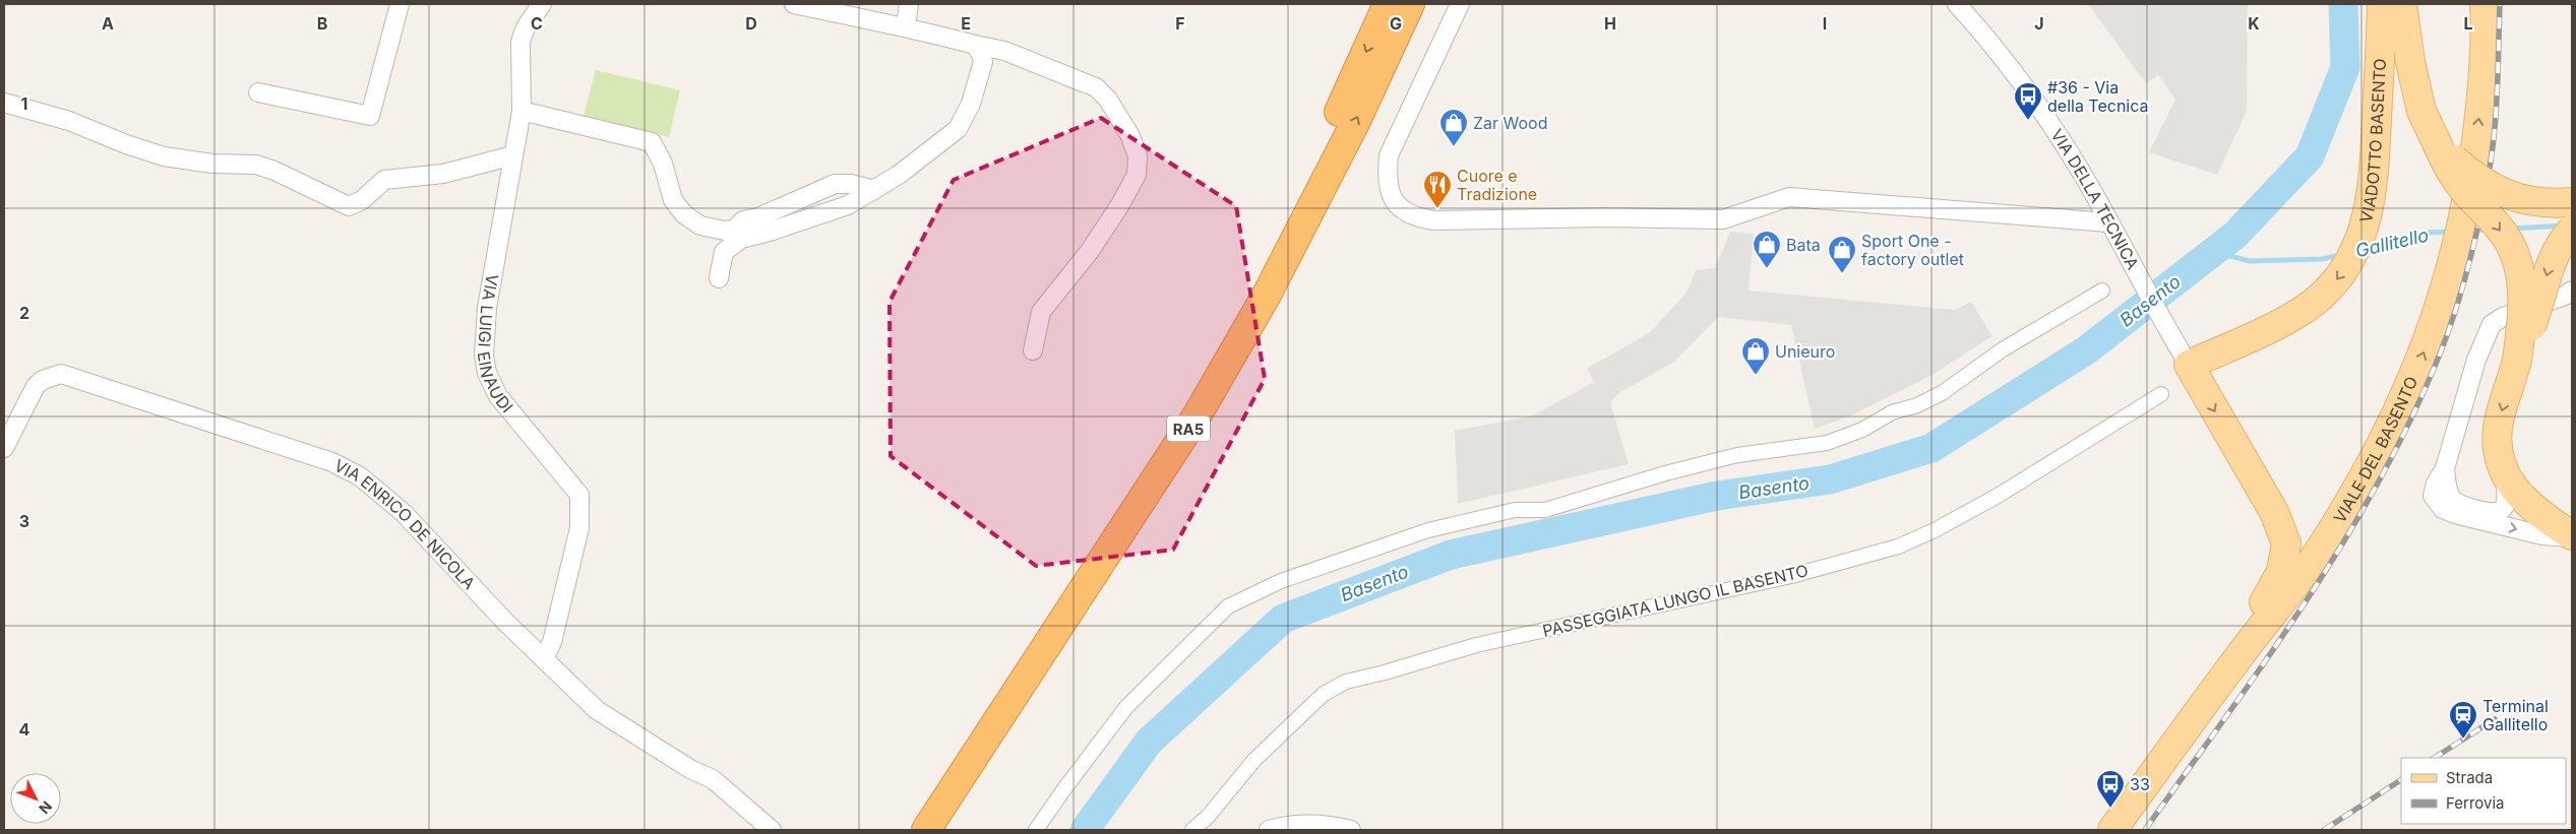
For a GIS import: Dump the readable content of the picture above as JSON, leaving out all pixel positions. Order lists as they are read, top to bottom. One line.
{"streets":{"highway":["RA5"],"main road":["VIADOTTO BASENTO","VIA DELLA TECNICA","VIALE DEL BASENTO"],"street":["VIA LUIGI EINAUDI","VIA ENRICO DE NICOLA","PASSEGGIATA LUNGO IL BASENTO"]},"crossings":[["VIADOTTO BASENTO","VIA DELLA TECNICA"],["VIA LUIGI EINAUDI","VIA ENRICO DE NICOLA"]],"water":["Gallitello","Basento"],"places":{"bus stop":["#36 - Via della Tecnica","33"],"shop":["Zar Wood","Bata","Sport One - factory outlet","Unieuro"],"restaurant":["Cuore e Tradizione"],"station":["Terminal Gallitello"]},"legend":["Strada","Ferrovia"],"north":"bottom right","grid":{"columns":["A","B","C","D","E","F","G","H","I","J","K","L"],"rows":["1","2","3","4"]}}
